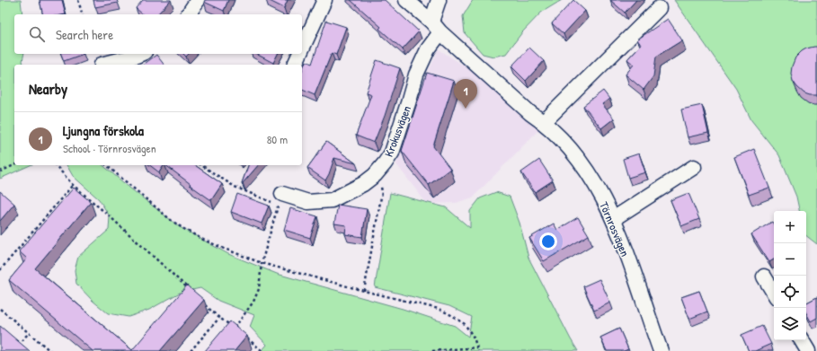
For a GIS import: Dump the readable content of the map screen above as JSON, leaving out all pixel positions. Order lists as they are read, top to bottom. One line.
{"streets":{"street":["Krokusvägen","Törnrosvägen"]},"crossings":[["Krokusvägen","Törnrosvägen"]],"page":{"search":"Search here","heading":"Nearby","pins":"1","list":[{"mark":"1","name":"Ljungna förskola","note":"School · Törnrosvägen","value":"80 m"}],"map_buttons":["+","−"]}}
